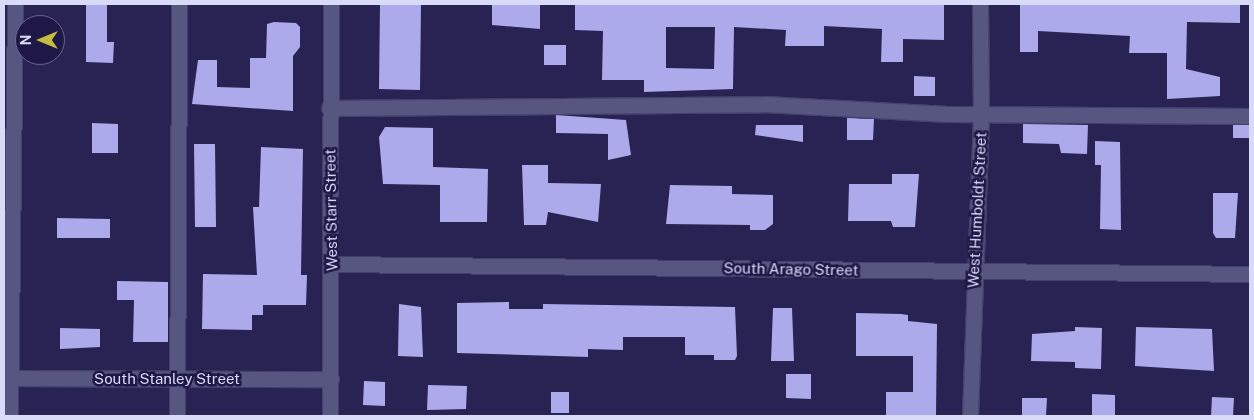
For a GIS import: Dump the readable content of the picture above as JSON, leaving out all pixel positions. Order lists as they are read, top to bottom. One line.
{"streets":{"street":["West Starr Street","West Humboldt Street","South Arago Street","South Stanley Street"]},"crossings":[["West Starr Street","South Arago Street"],["West Starr Street","South Stanley Street"],["West Humboldt Street","South Arago Street"]],"north":"left"}
